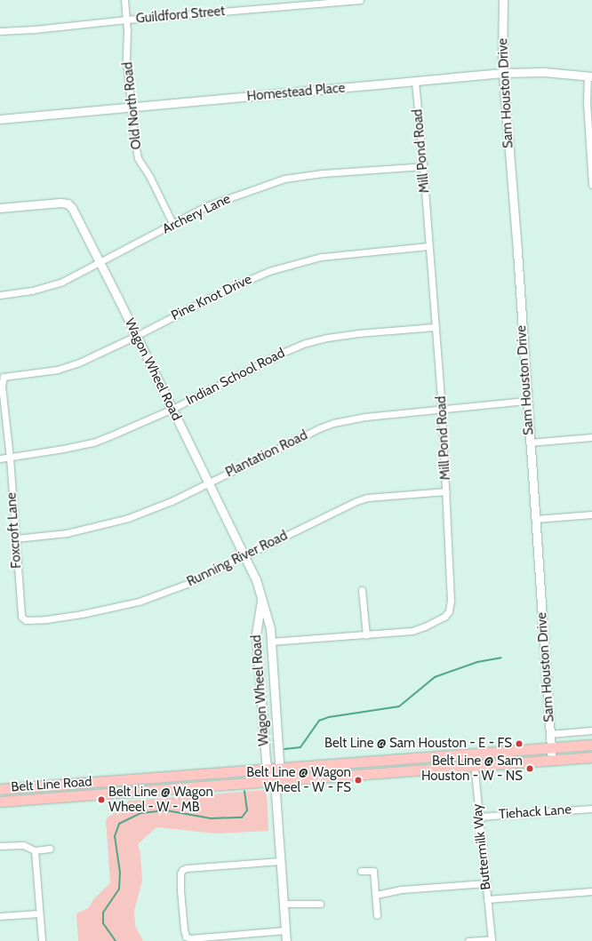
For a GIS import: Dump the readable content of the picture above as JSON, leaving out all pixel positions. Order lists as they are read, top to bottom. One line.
{"streets":{"main road":["Belt Line Road"],"street":["Guildford Street","Homestead Place","Sam Houston Drive","Old North Road","Mill Pond Road","Archery Lane","Pine Knot Drive","Wagon Wheel Road","Indian School Road","Plantation Road","Foxcroft Lane","Running River Road","Tiehack Lane","Buttermilk Way"]},"crossings":[["Guildford Street","Old North Road"],["Homestead Place","Sam Houston Drive"],["Homestead Place","Old North Road"],["Homestead Place","Mill Pond Road"],["Sam Houston Drive","Plantation Road"],["Sam Houston Drive","Belt Line Road"],["Old North Road","Archery Lane"],["Mill Pond Road","Archery Lane"],["Mill Pond Road","Pine Knot Drive"],["Mill Pond Road","Wagon Wheel Road"],["Mill Pond Road","Indian School Road"],["Mill Pond Road","Plantation Road"],["Mill Pond Road","Running River Road"],["Archery Lane","Wagon Wheel Road"],["Pine Knot Drive","Wagon Wheel Road"],["Pine Knot Drive","Foxcroft Lane"],["Wagon Wheel Road","Indian School Road"],["Wagon Wheel Road","Plantation Road"],["Wagon Wheel Road","Running River Road"],["Wagon Wheel Road","Belt Line Road"],["Indian School Road","Foxcroft Lane"],["Plantation Road","Foxcroft Lane"],["Foxcroft Lane","Running River Road"],["Belt Line Road","Buttermilk Way"],["Tiehack Lane","Buttermilk Way"]],"places":["Belt Line @ Sam Houston - E - FS","Belt Line @ Sam Houston - W - NS","Belt Line @ Wagon Wheel - W - FS","Belt Line @ Wagon Wheel - W - MB"]}
